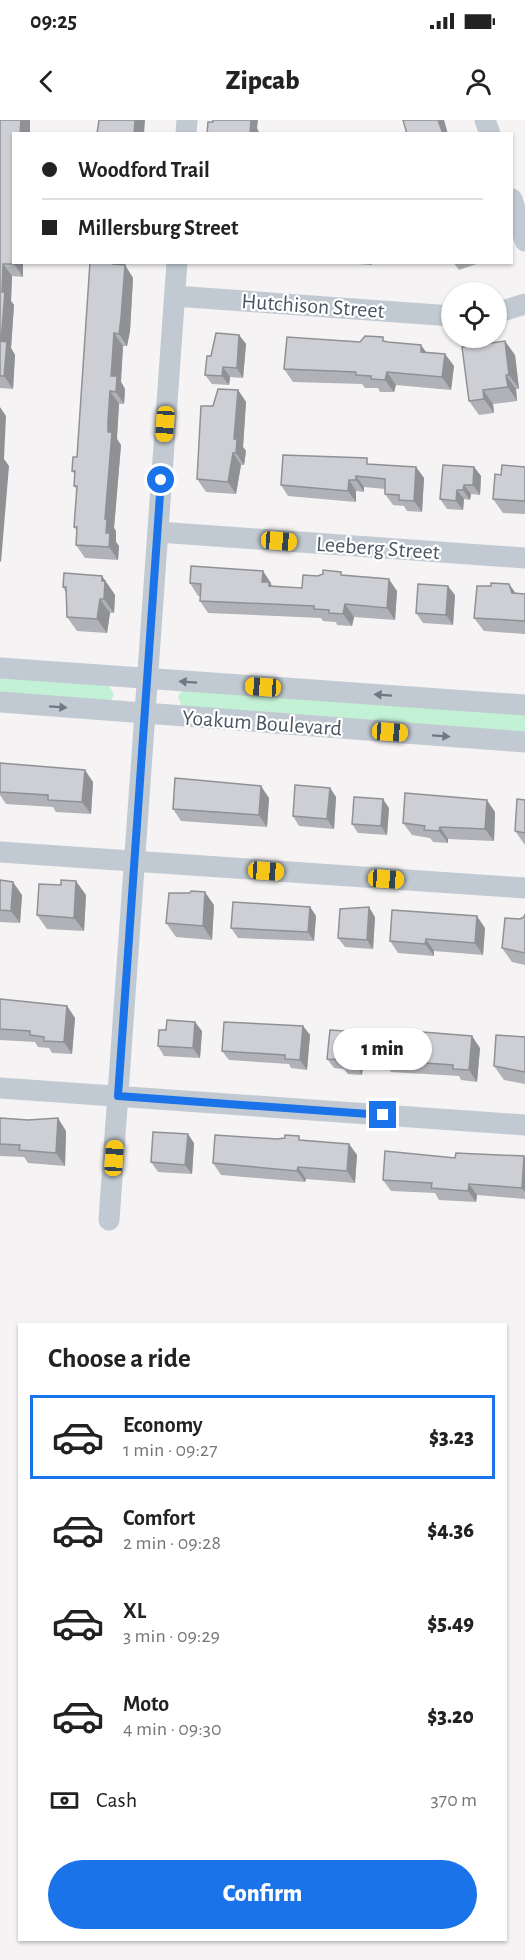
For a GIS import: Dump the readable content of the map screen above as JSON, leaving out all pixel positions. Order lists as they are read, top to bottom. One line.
{"streets":{"street":["Hutchison Street","Leeberg Street","Yoakum Boulevard"]},"page":{"status":"09:25","header":"Zipcab","banner":["Woodford Trail","Millersburg Street"],"bubble":"1 min","heading":"Choose a ride","list":[{"name":"Economy","note":"1 min · 09:27","value":"$3.23"},{"name":"Comfort","note":"2 min · 09:28","value":"$4.36"},{"name":"XL","note":"3 min · 09:29","value":"$5.49"},{"name":"Moto","note":"4 min · 09:30","value":"$3.20"}],"pay":["Cash","370 m"],"buttons":"Confirm"}}
